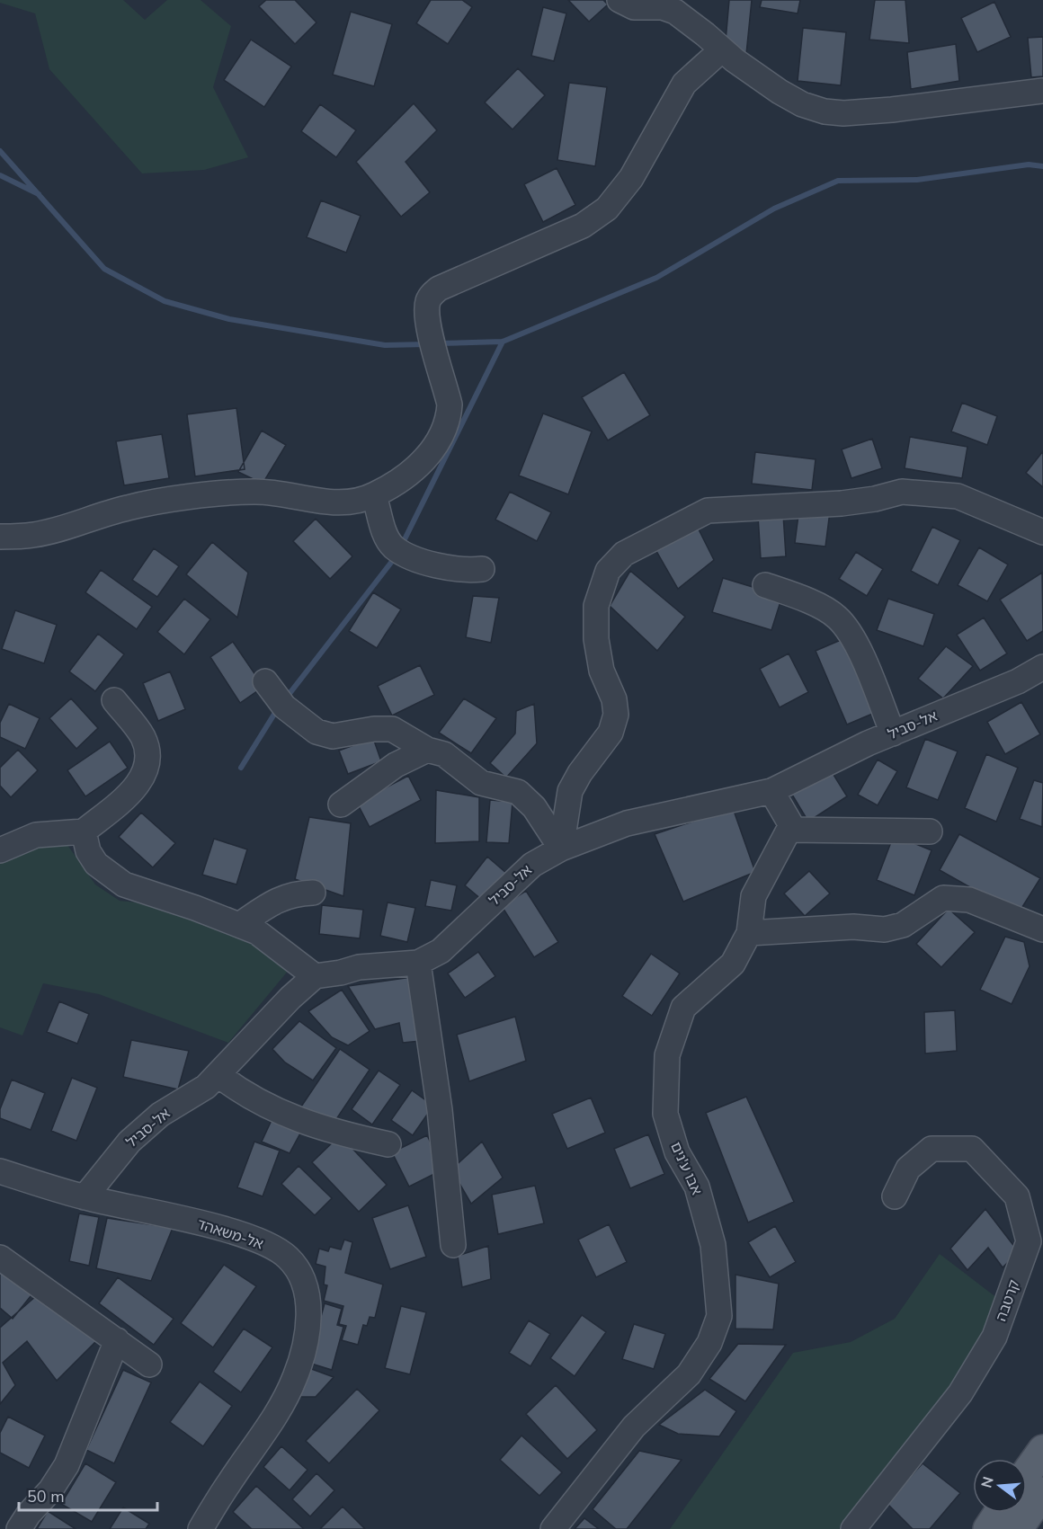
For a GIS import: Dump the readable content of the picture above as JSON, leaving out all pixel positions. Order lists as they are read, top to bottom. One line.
{"streets":{"street":["אל-סביל","אבו ע'נים","אל-משאהד","קרטבה"]},"crossings":[["אל-סביל","אל-משאהד"]],"scale_bar":"50 m","north":"left"}
